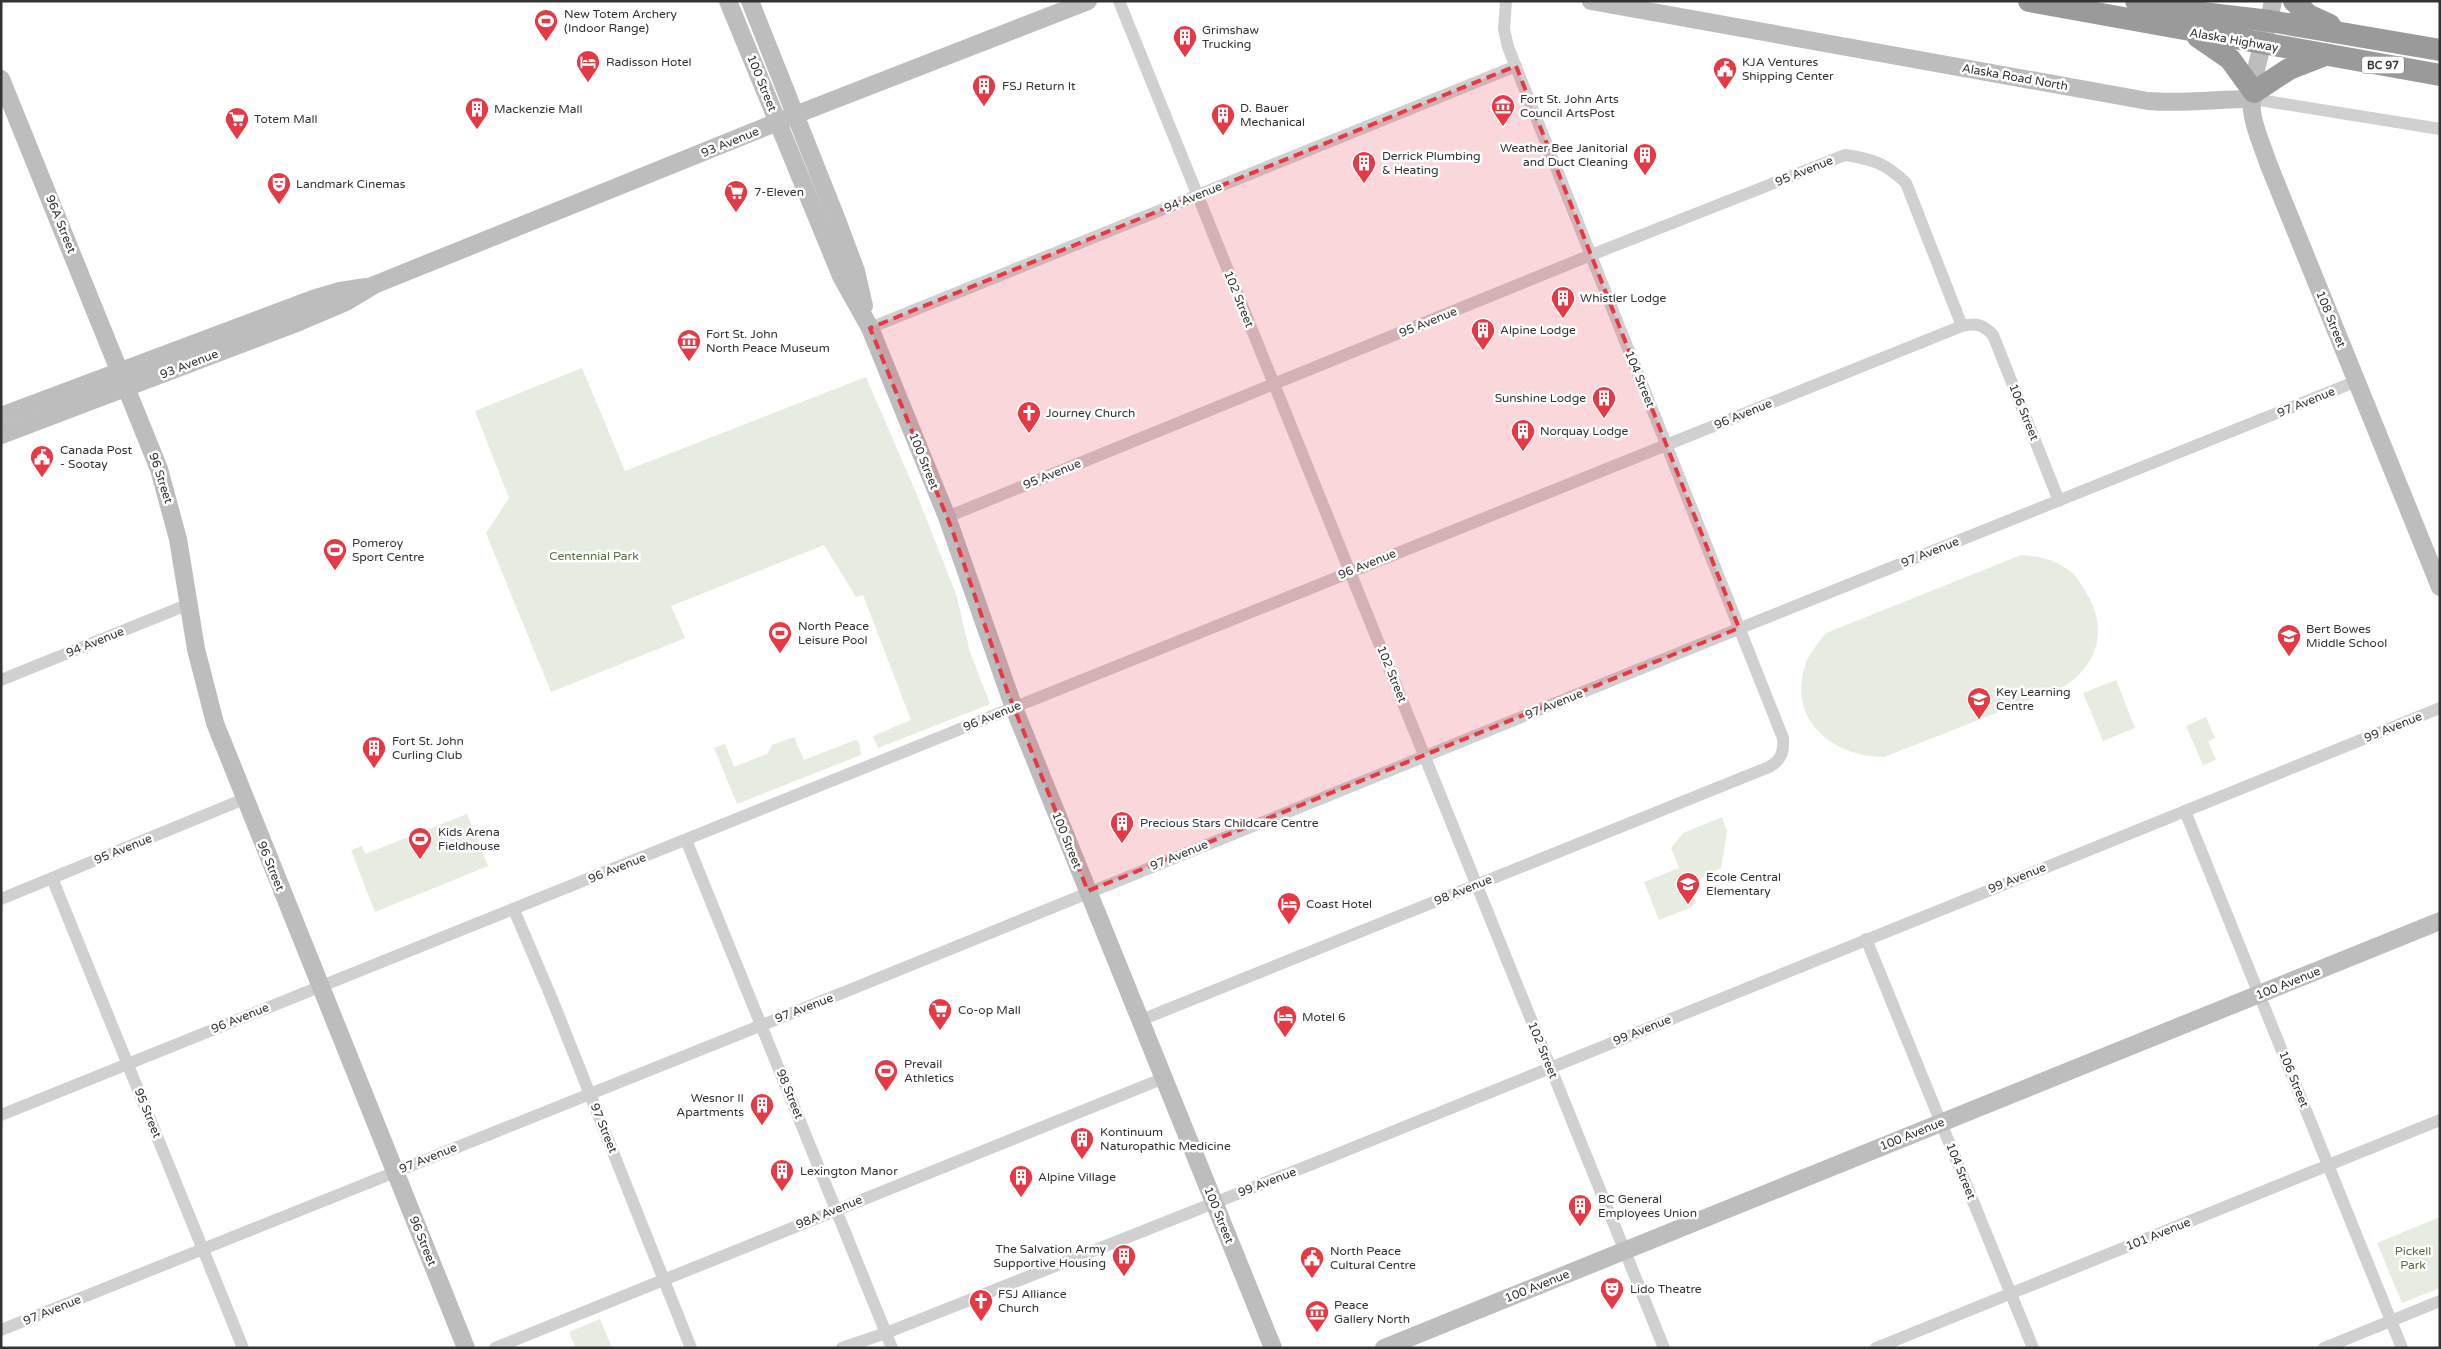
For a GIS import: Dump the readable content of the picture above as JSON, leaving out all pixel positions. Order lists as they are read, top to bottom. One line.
{"streets":{"highway":["Alaska Highway","BC 97"],"main road":["Alaska Road North","100 Street","93 Avenue","96A Street","108 Street","96 Street","100 Avenue"],"street":["95 Avenue","94 Avenue","102 Street","104 Street","97 Avenue","106 Street","96 Avenue","99 Avenue","98 Avenue","98 Street","95 Street","97 Street","98A Avenue","101 Avenue"]},"crossings":[["Alaska Highway","108 Street"],["Alaska Road North","108 Street"],["100 Street","93 Avenue"],["100 Street","95 Avenue"],["100 Street","94 Avenue"],["100 Street","97 Avenue"],["100 Street","96 Avenue"],["100 Street","99 Avenue"],["100 Street","98 Avenue"],["100 Street","98A Avenue"],["93 Avenue","96A Street"],["93 Avenue","96 Street"],["95 Avenue","102 Street"],["95 Avenue","104 Street"],["95 Avenue","96 Avenue"],["95 Avenue","96 Street"],["95 Avenue","95 Street"],["94 Avenue","102 Street"],["94 Avenue","104 Street"],["94 Avenue","96 Street"],["96A Street","96 Street"],["102 Street","97 Avenue"],["102 Street","96 Avenue"],["102 Street","99 Avenue"],["102 Street","98 Avenue"],["102 Street","100 Avenue"],["108 Street","97 Avenue"],["104 Street","97 Avenue"],["104 Street","96 Avenue"],["104 Street","99 Avenue"],["104 Street","98 Avenue"],["104 Street","100 Avenue"],["104 Street","101 Avenue"],["97 Avenue","106 Street"],["97 Avenue","96 Street"],["97 Avenue","98 Street"],["97 Avenue","95 Street"],["97 Avenue","97 Street"],["106 Street","96 Avenue"],["106 Street","99 Avenue"],["106 Street","100 Avenue"],["106 Street","101 Avenue"],["96 Avenue","96 Street"],["96 Avenue","98 Street"],["96 Avenue","95 Street"],["96 Avenue","97 Street"],["99 Avenue","98 Street"],["98 Street","98A Avenue"],["97 Street","98A Avenue"]],"parks":["Centennial Park","Pickell Park"],"places":{"sports":["New Totem Archery (Indoor Range)","Pomeroy Sport Centre","North Peace Leisure Pool","Kids Arena Fieldhouse","Prevail Athletics"],"building":["Grimshaw Trucking","FSJ Return It","Mackenzie Mall","D. Bauer Mechanical","Weather Bee Janitorial and Duct Cleaning","Derrick Plumbing & Heating","Whistler Lodge","Alpine Lodge","Sunshine Lodge","Norquay Lodge","Fort St. John Curling Club","Precious Stars Childcare Centre","Wesnor II Apartments","Kontinuum Naturopathic Medicine","Lexington Manor","Alpine Village","BC General Employees Union","The Salvation Army Supportive Housing"],"hotel":["Radisson Hotel","Coast Hotel","Motel 6"],"public building":["KJA Ventures Shipping Center","Canada Post - Sootay","North Peace Cultural Centre"],"museum":["Fort St. John Arts Council ArtsPost","Fort St. John North Peace Museum","Peace Gallery North"],"supermarket":["Totem Mall","7-Eleven","Co-op Mall"],"theatre":["Landmark Cinemas","Lido Theatre"],"church":["Journey Church","FSJ Alliance Church"],"school or university":["Bert Bowes Middle School","Key Learning Centre","Ecole Central Elementary"]}}
